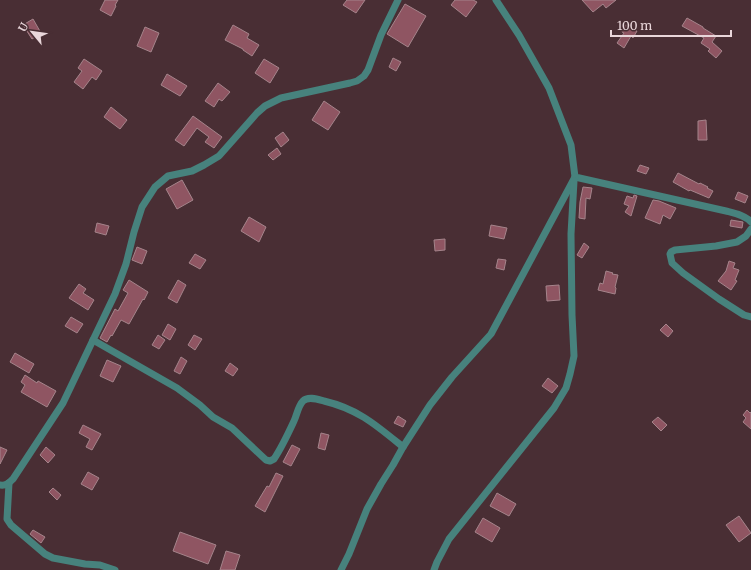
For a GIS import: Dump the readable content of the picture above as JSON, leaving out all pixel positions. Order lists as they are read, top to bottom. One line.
{"scale_bar":"100 m","north":"top left"}
